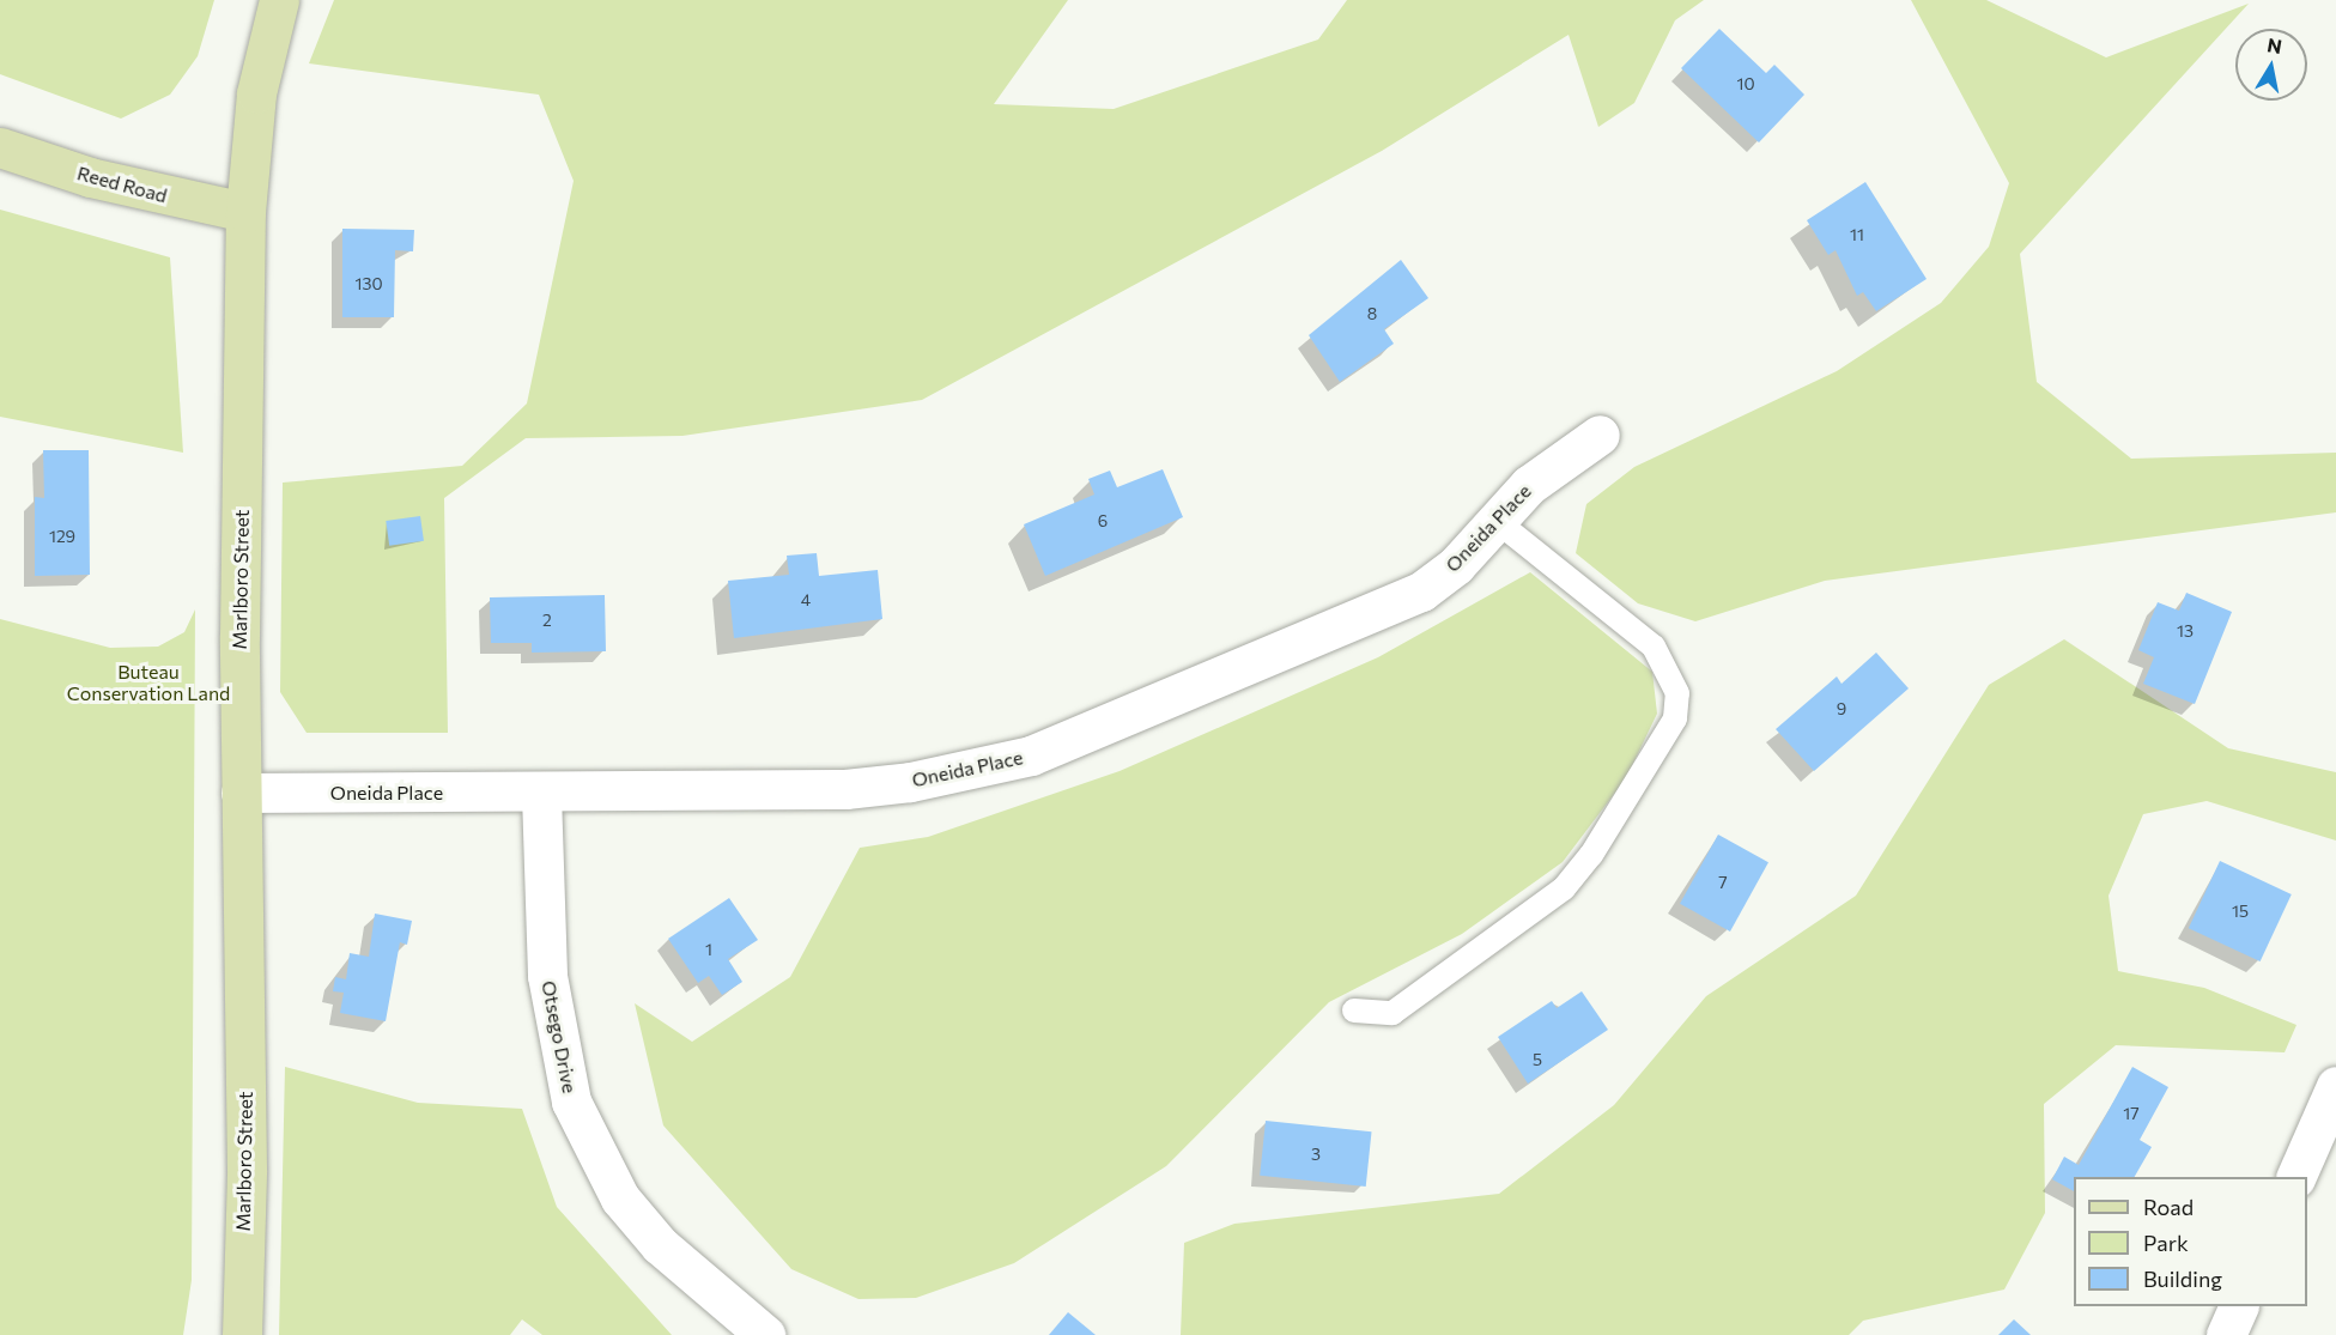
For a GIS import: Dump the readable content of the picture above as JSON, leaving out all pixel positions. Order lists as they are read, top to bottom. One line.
{"streets":{"street":["Reed Road","Oneida Place","Marlboro Street","Otsego Drive"]},"crossings":[["Reed Road","Marlboro Street"],["Oneida Place","Marlboro Street"],["Oneida Place","Otsego Drive"]],"parks":["Buteau Conservation Land"],"house_numbers":["10","11","130","8","6","129","4","2","13","9","7","15","1","5","17","3"],"legend":["Road","Park","Building"],"north":"top"}
